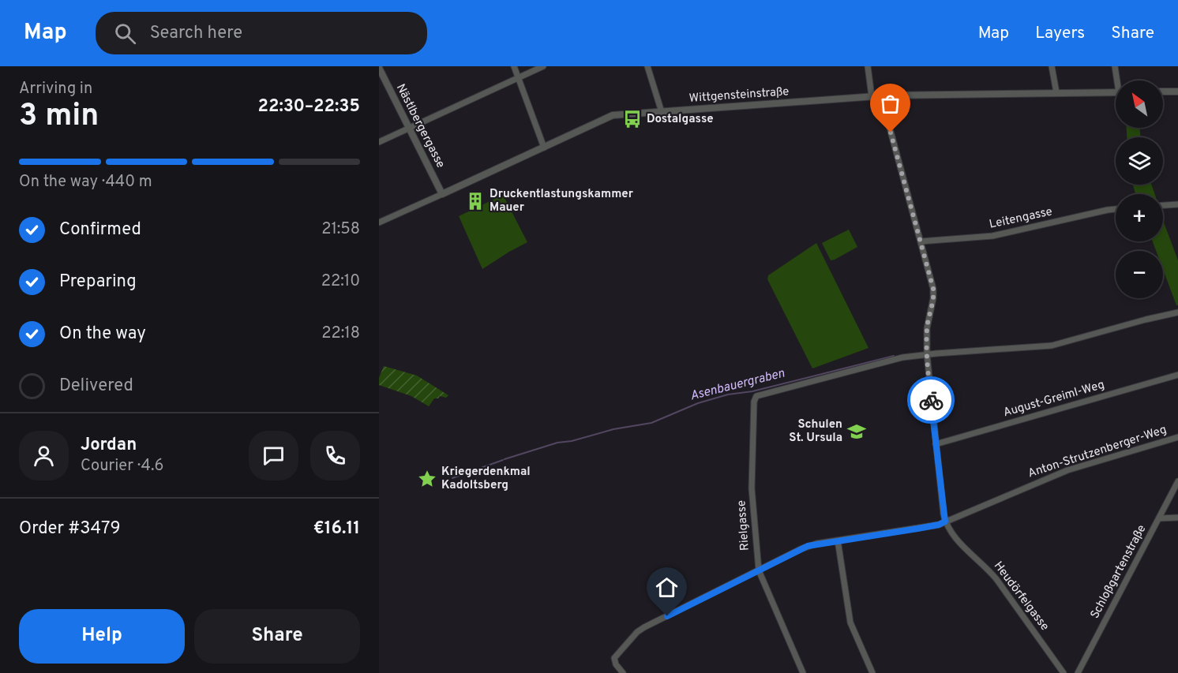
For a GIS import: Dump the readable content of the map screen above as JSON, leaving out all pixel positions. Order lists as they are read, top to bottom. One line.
{"streets":{"street":["Wittgensteinstraße","Nästlbergergasse","Leitengasse","August-Greiml-Weg","Anton-Strutzenberger-Weg","Rielgasse","Schloßgartenstraße","Heudörfelgasse"]},"crossings":[["Wittgensteinstraße","Nästlbergergasse"],["Wittgensteinstraße","Heudörfelgasse"],["Leitengasse","Heudörfelgasse"],["August-Greiml-Weg","Heudörfelgasse"],["Anton-Strutzenberger-Weg","Rielgasse"],["Anton-Strutzenberger-Weg","Heudörfelgasse"],["Rielgasse","Heudörfelgasse"]],"water":["Asenbauergraben"],"places":{"bus stop":["Dostalgasse"],"building":["Druckentlastungskammer Mauer"],"school or university":["Schulen St. Ursula"],"place":["Kriegerdenkmal Kadoltsberg"]},"north":"top left","page":{"header":"Map","search":"Search here","nav":["Map","Layers","Share"],"heading":["3 min","Arriving in","22:30–22:35"],"panel":["Jordan","Courier · 4.6","Order #3479","€16.11"],"map_buttons":["+","−"],"bar":"On the way · 440 m","list":[["Confirmed","21:58"],["Preparing","22:10"],["On the way","22:18"],"Delivered"],"buttons":["Help","Share"]}}
